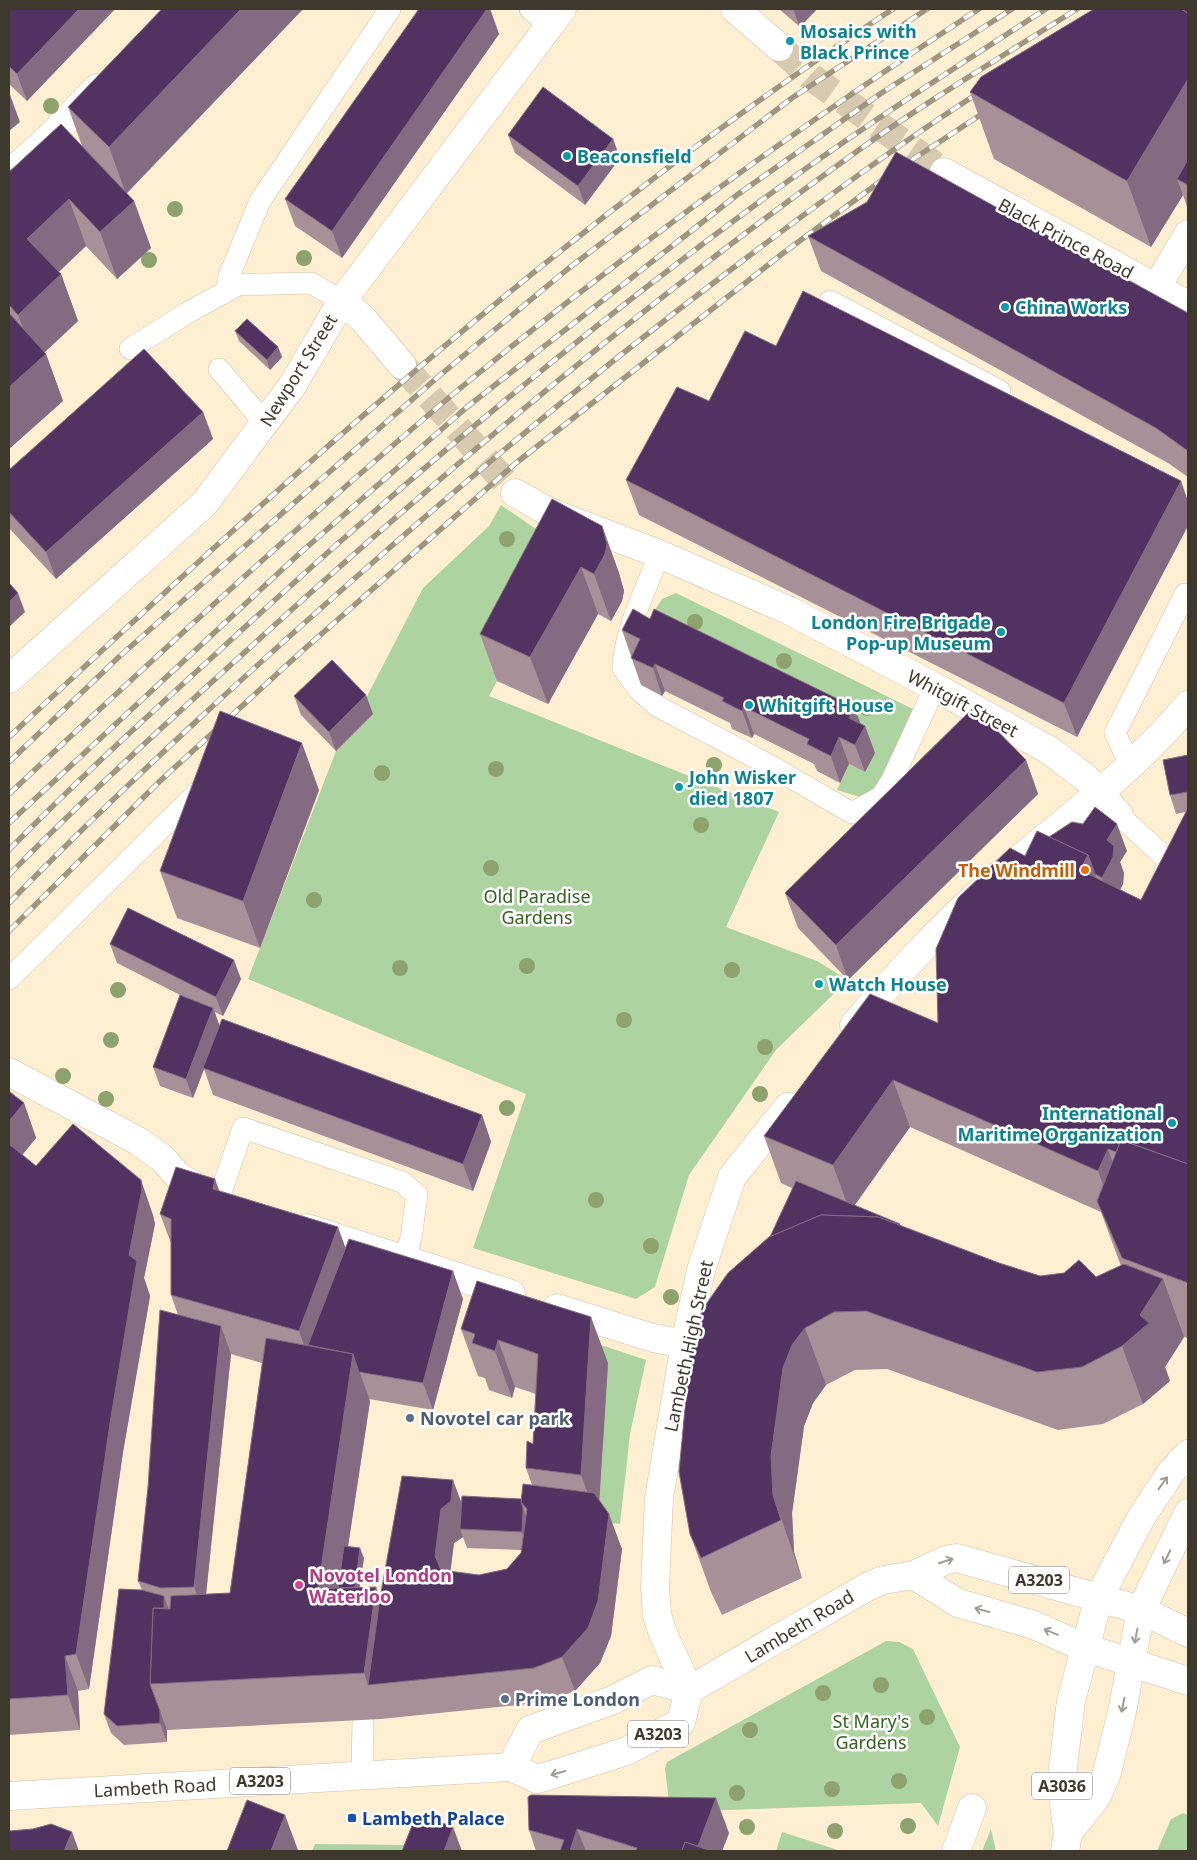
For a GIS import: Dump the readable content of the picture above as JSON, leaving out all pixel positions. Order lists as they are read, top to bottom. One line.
{"streets":{"street":["Black Prince Road","Newport Street","Whitgift Street","Lambeth High Street","A3203","Lambeth Road","A3036"]},"crossings":[["Lambeth High Street","A3203"],["Lambeth High Street","Lambeth Road"],["A3203","Lambeth Road"],["A3203","A3036"],["Lambeth Road","A3036"]],"parks":["Old Paradise Gardens","St Mary's Gardens"],"places":{"other":["Mosaics with Black Prince","Beaconsfield","China Works","London Fire Brigade Pop-up Museum","Whitgift House","John Wisker died 1807","The Windmill","Watch House","International Maritime Organization","Novotel car park","Novotel London Waterloo","Prime London"],"transit":["Lambeth Palace"]}}
